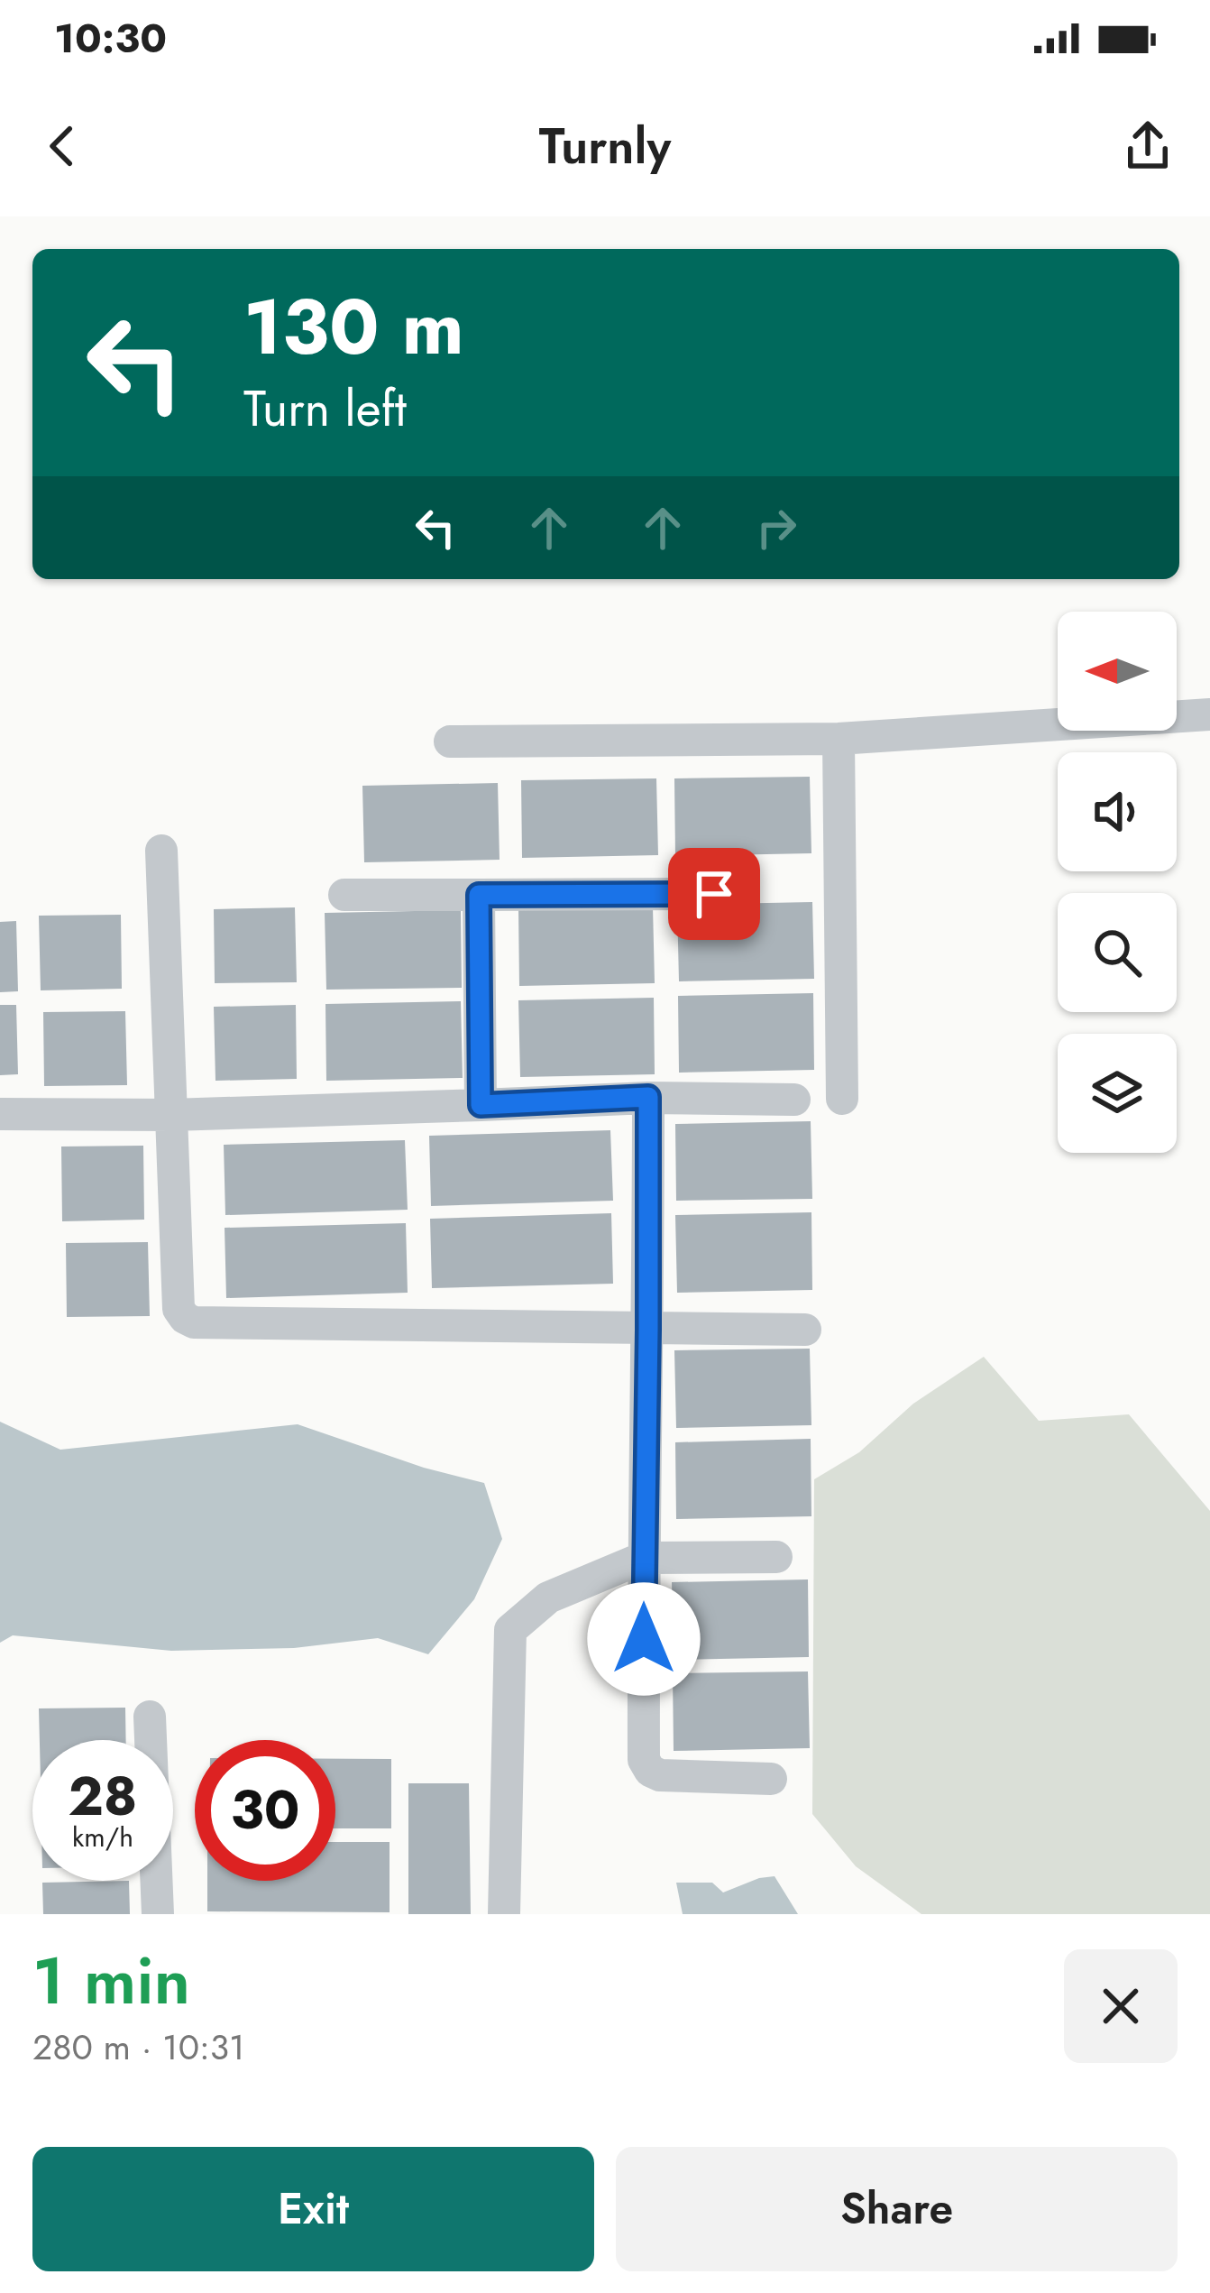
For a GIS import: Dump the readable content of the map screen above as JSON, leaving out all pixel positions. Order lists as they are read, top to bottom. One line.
{"north":"left","page":{"status":"10:30","header":"Turnly","turn":["130 m","Turn left"],"speed":"28 km/h","limit":"30","heading":["1 min","280 m · 10:31"],"buttons":["Exit","Share"]}}
